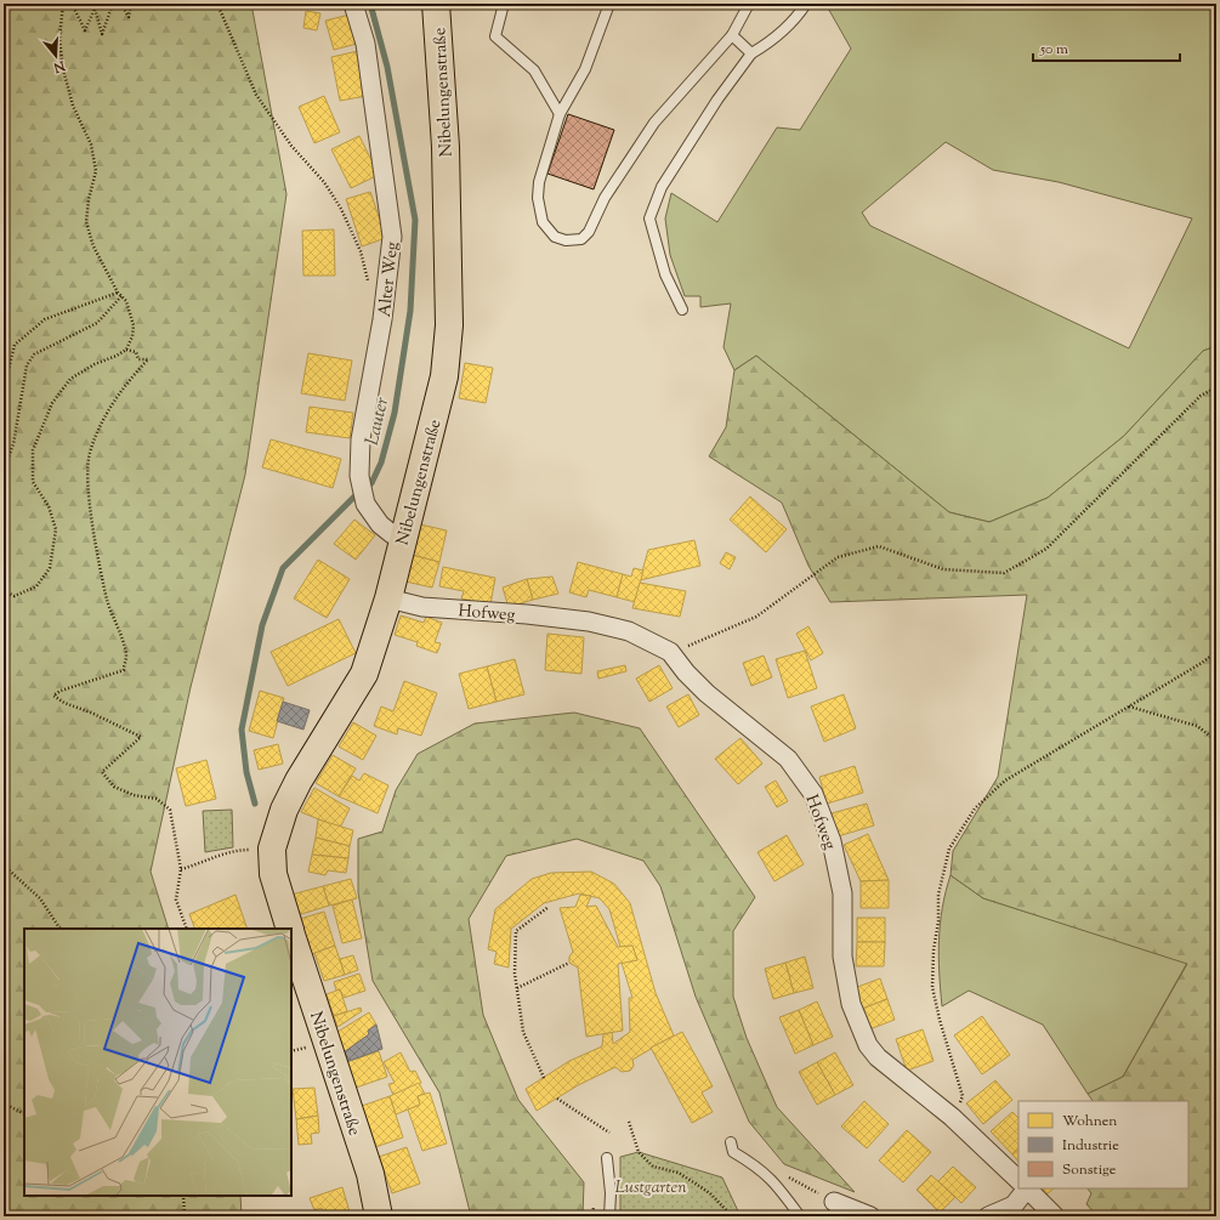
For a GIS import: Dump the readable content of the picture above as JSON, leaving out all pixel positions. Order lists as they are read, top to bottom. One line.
{"streets":{"main road":["Nibelungenstraße"],"street":["Alter Weg","Hofweg"]},"crossings":[["Nibelungenstraße","Alter Weg"],["Nibelungenstraße","Hofweg"]],"water":["Lauter"],"parks":["Lustgarten"],"legend":["Wohnen","Industrie","Sonstige"],"scale_bar":"50 m","north":"bottom"}
